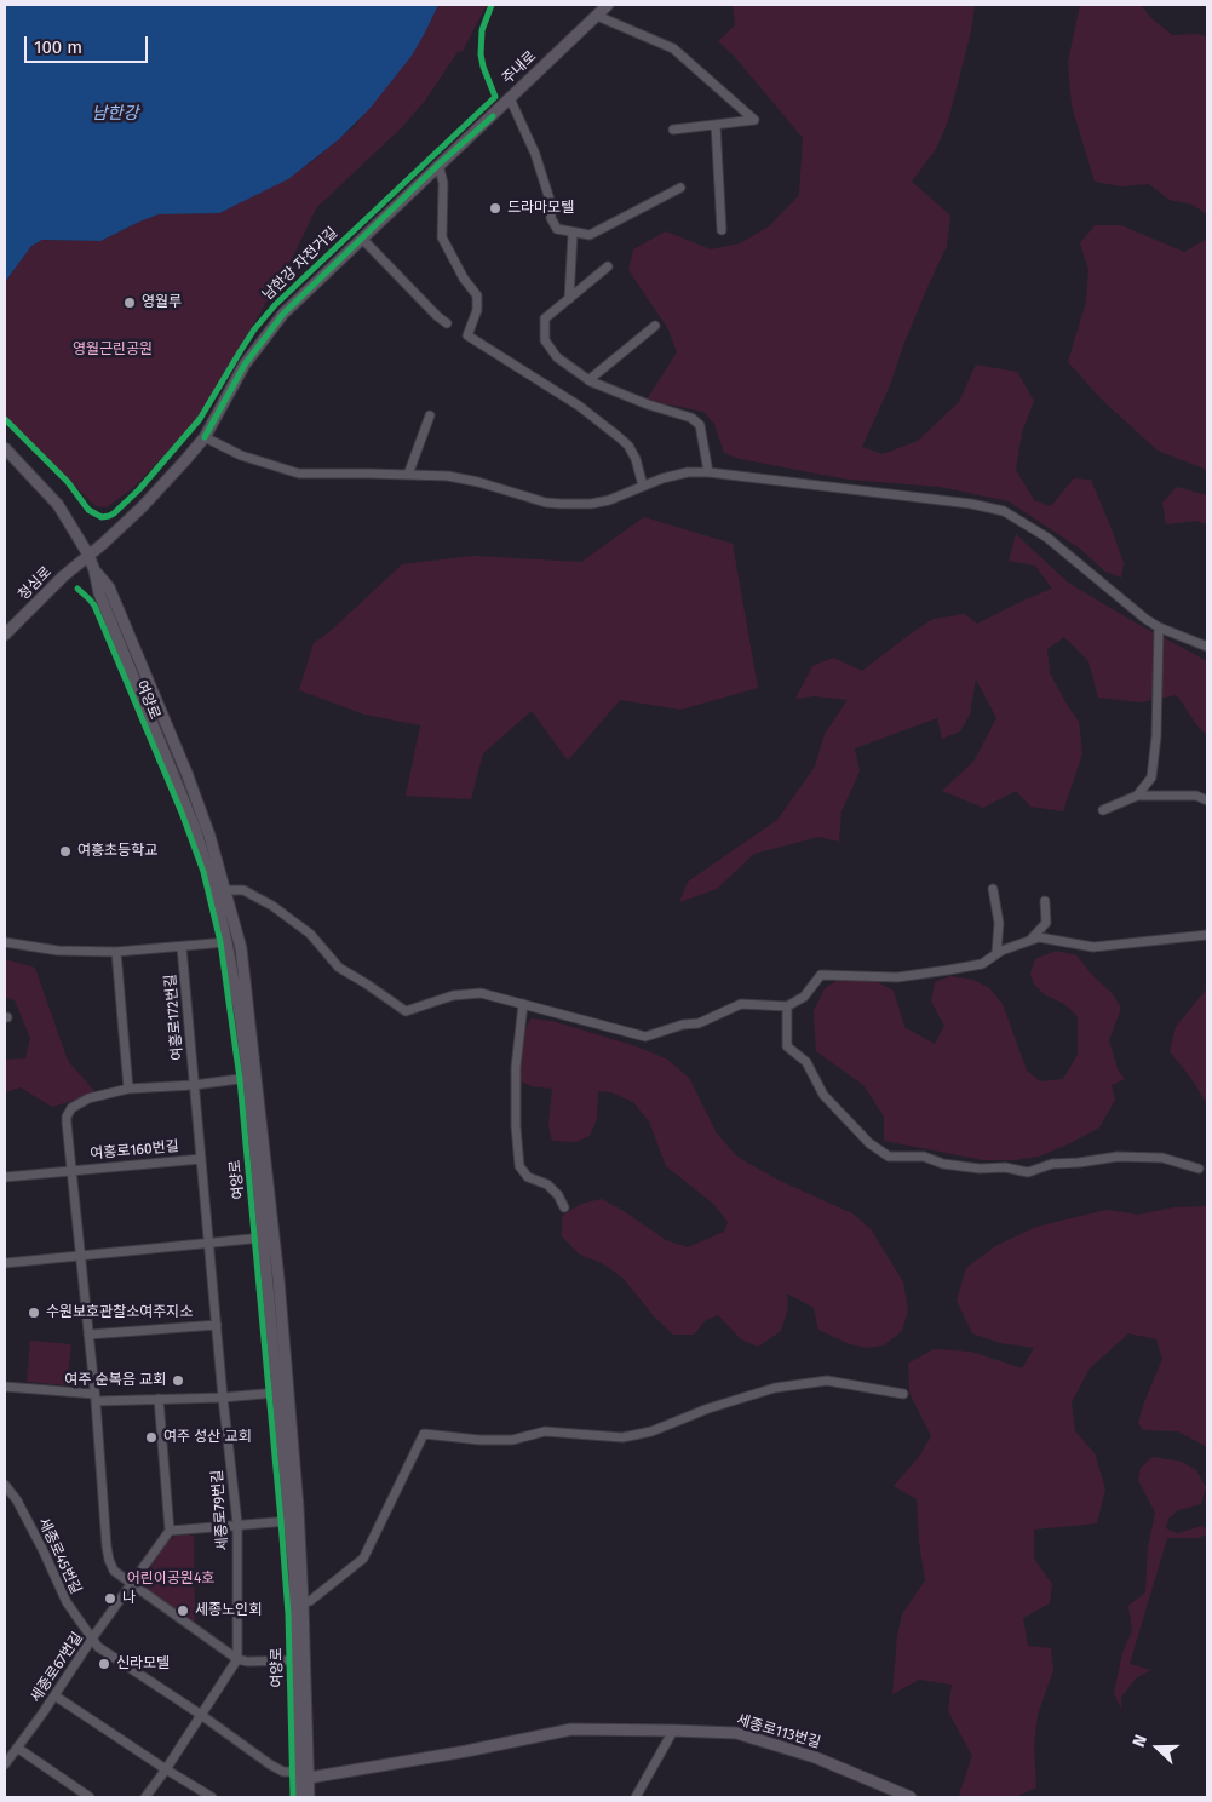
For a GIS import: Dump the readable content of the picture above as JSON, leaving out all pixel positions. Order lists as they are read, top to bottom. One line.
{"streets":{"street":["주내로","청심로","여양로","여흥로172번길","여흥로160번길","세종로79번길","세종로45번길","세종로67번길","세종로113번길"],"cycle path":["남한강 자전거길"]},"crossings":[["주내로","청심로"],["주내로","여양로"],["청심로","여양로"],["여양로","여흥로160번길"],["여양로","세종로113번길"],["여흥로172번길","여흥로160번길"],["여흥로160번길","세종로79번길"],["세종로45번길","세종로67번길"]],"water":["남한강"],"parks":["영월근린공원","어린이공원4호"],"places":["드라마모텔","영월루","여흥초등학교","수원보호관찰소여주지소","여주 순복음 교회","여주 성산 교회","나","세종노인회","신라모텔"],"scale_bar":"100 m","north":"left"}
